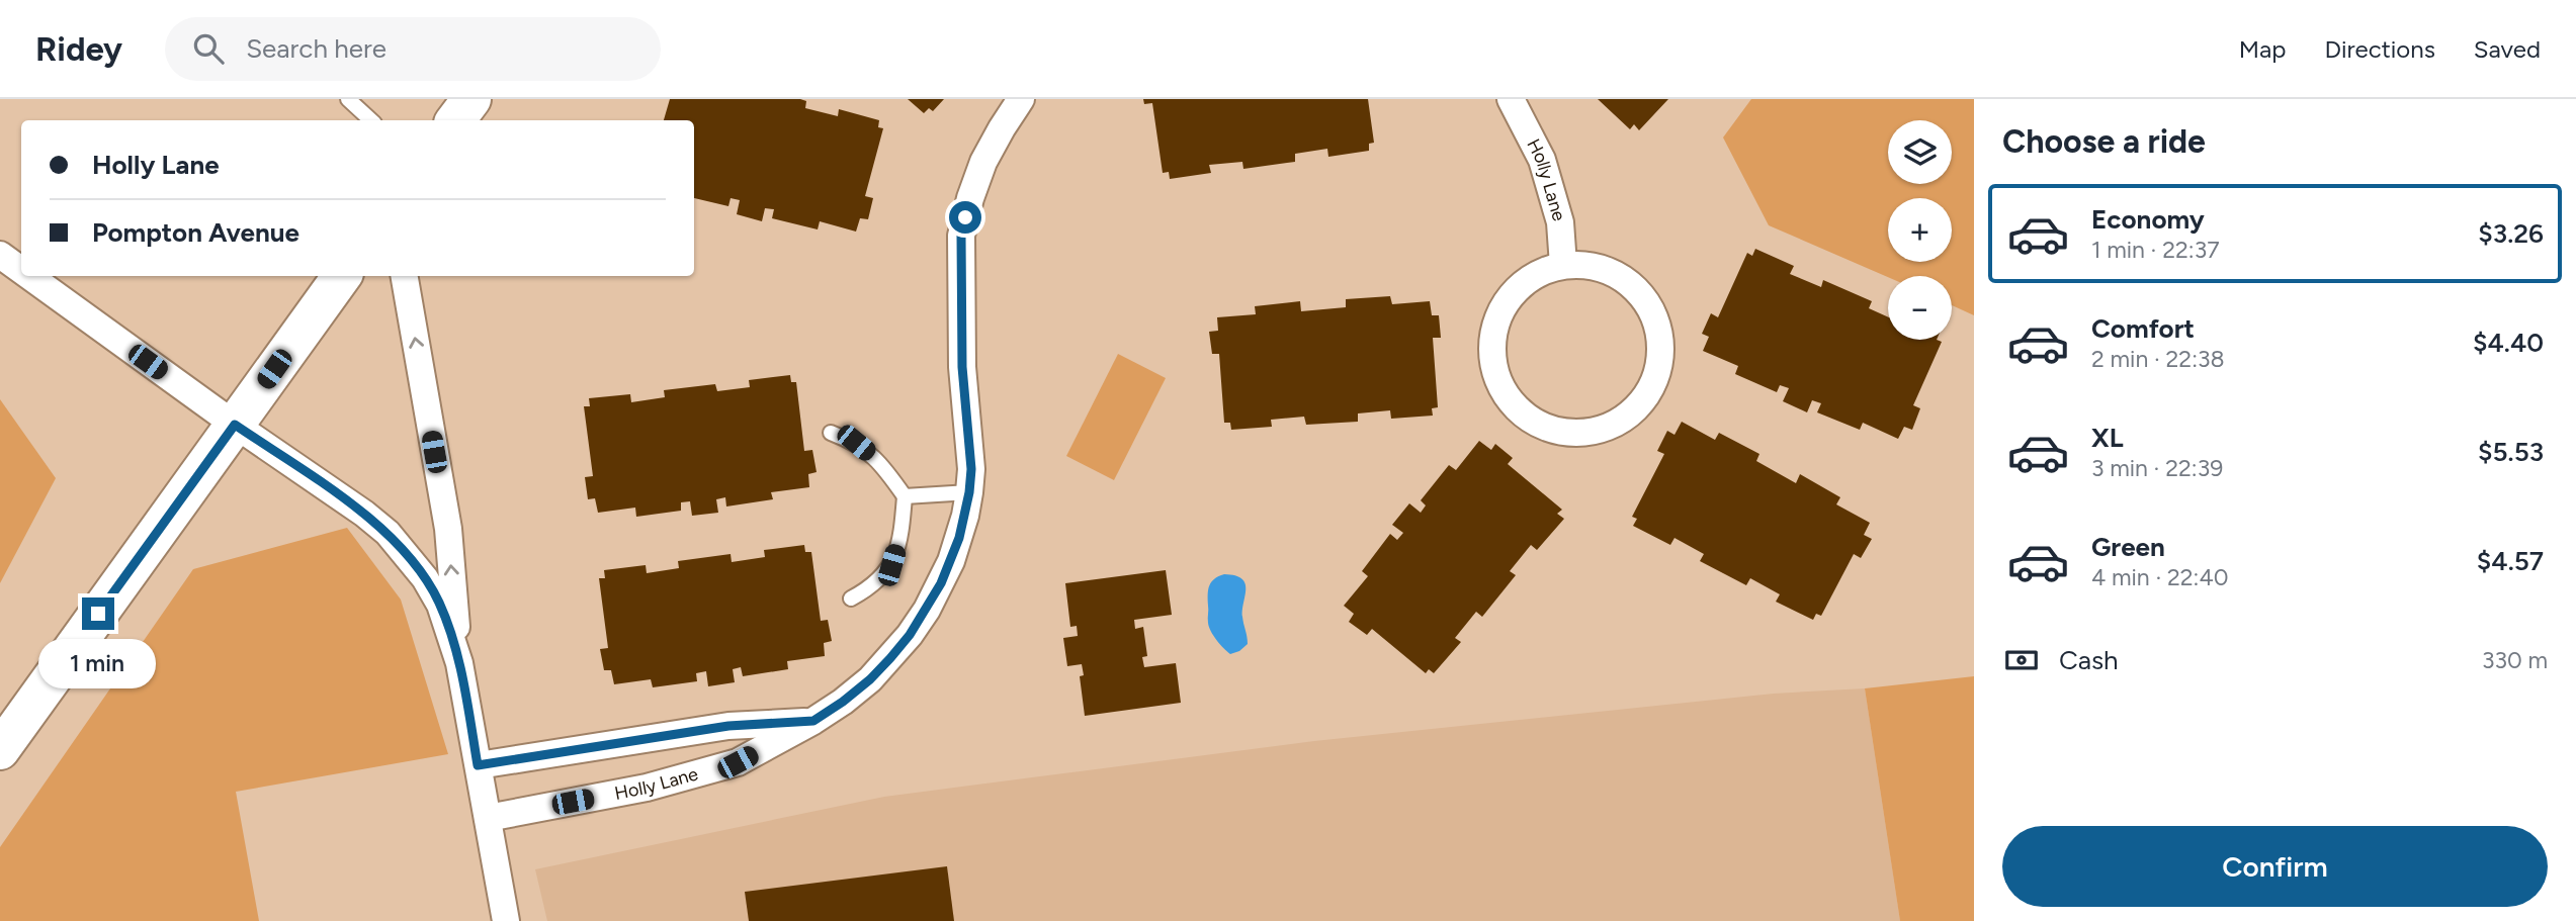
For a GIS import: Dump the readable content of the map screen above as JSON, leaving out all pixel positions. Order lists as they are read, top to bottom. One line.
{"streets":{"street":["Holly Lane"]},"page":{"header":"Ridey","search":"Search here","nav":["Map","Directions","Saved"],"heading":"Choose a ride","map_buttons":["+","−"],"banner":["Holly Lane","Pompton Avenue"],"list":[{"name":"Economy","note":"1 min · 22:37","value":"$3.26"},{"name":"Comfort","note":"2 min · 22:38","value":"$4.40"},{"name":"XL","note":"3 min · 22:39","value":"$5.53"},{"name":"Green","note":"4 min · 22:40","value":"$4.57"}],"pay":["Cash","330 m"],"bubble":"1 min","buttons":"Confirm"}}
